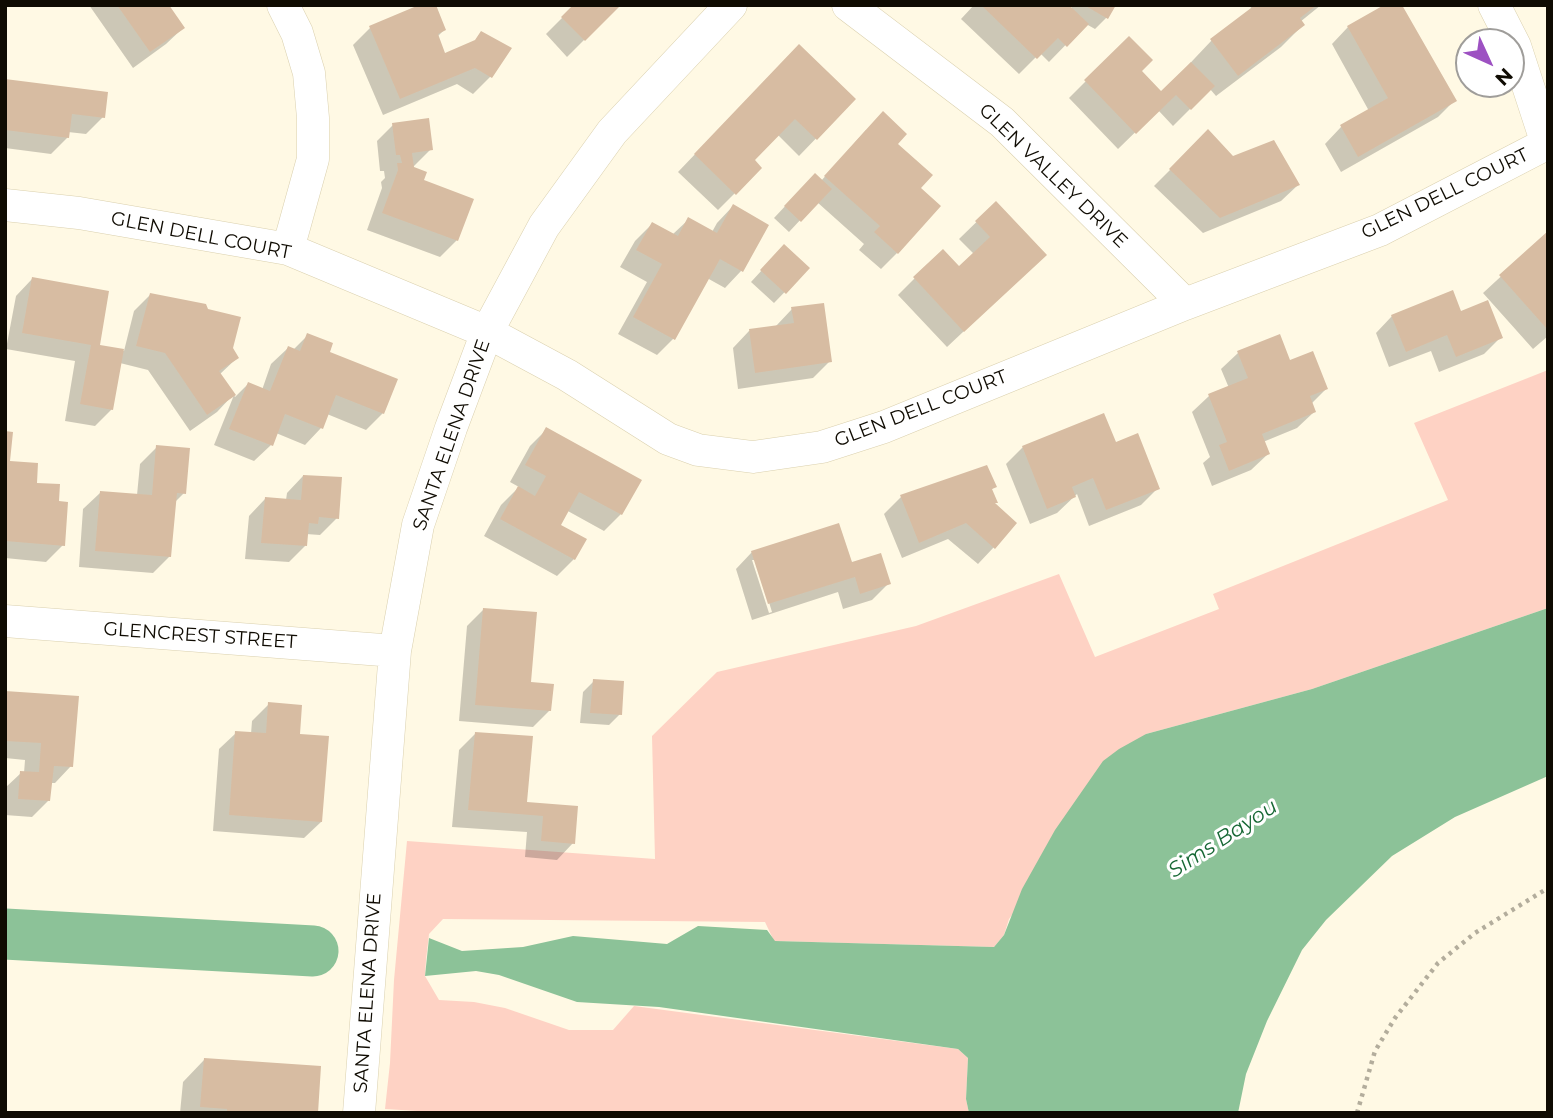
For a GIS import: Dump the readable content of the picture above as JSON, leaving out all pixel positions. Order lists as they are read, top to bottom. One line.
{"streets":{"street":["GLEN VALLEY DRIVE","GLEN DELL COURT","SANTA ELENA DRIVE","GLENCREST STREET"]},"crossings":[["GLEN VALLEY DRIVE","GLEN DELL COURT"],["GLEN DELL COURT","SANTA ELENA DRIVE"],["SANTA ELENA DRIVE","GLENCREST STREET"]],"water":["Sims Bayou"],"north":"bottom right"}
